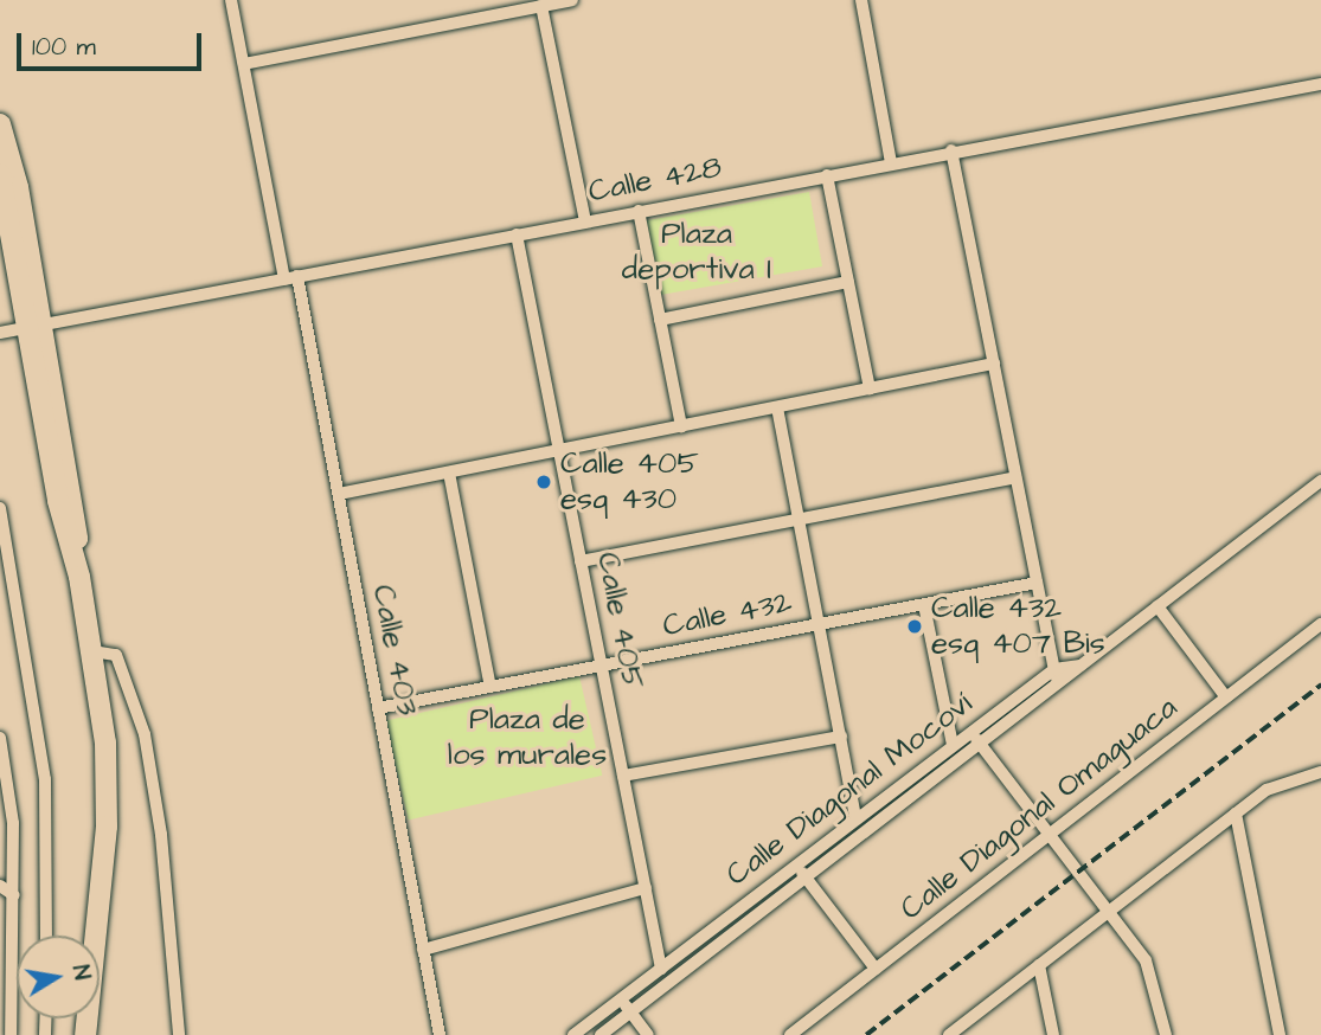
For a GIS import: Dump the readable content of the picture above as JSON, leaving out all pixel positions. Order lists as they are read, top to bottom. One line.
{"streets":{"street":["Calle 428","Calle 432","Calle 405","Calle 403","Calle Diagonal Mocoví","Calle Diagonal Omaguaca"]},"crossings":[["Calle 428","Calle 405"],["Calle 428","Calle 403"],["Calle 432","Calle 405"],["Calle 432","Calle 403"],["Calle 405","Calle Diagonal Mocoví"]],"parks":["Plaza deportiva I","Plaza de los murales"],"places":["Calle 405 esq 430","Calle 432 esq 407 Bis"],"scale_bar":"100 m","north":"right"}
